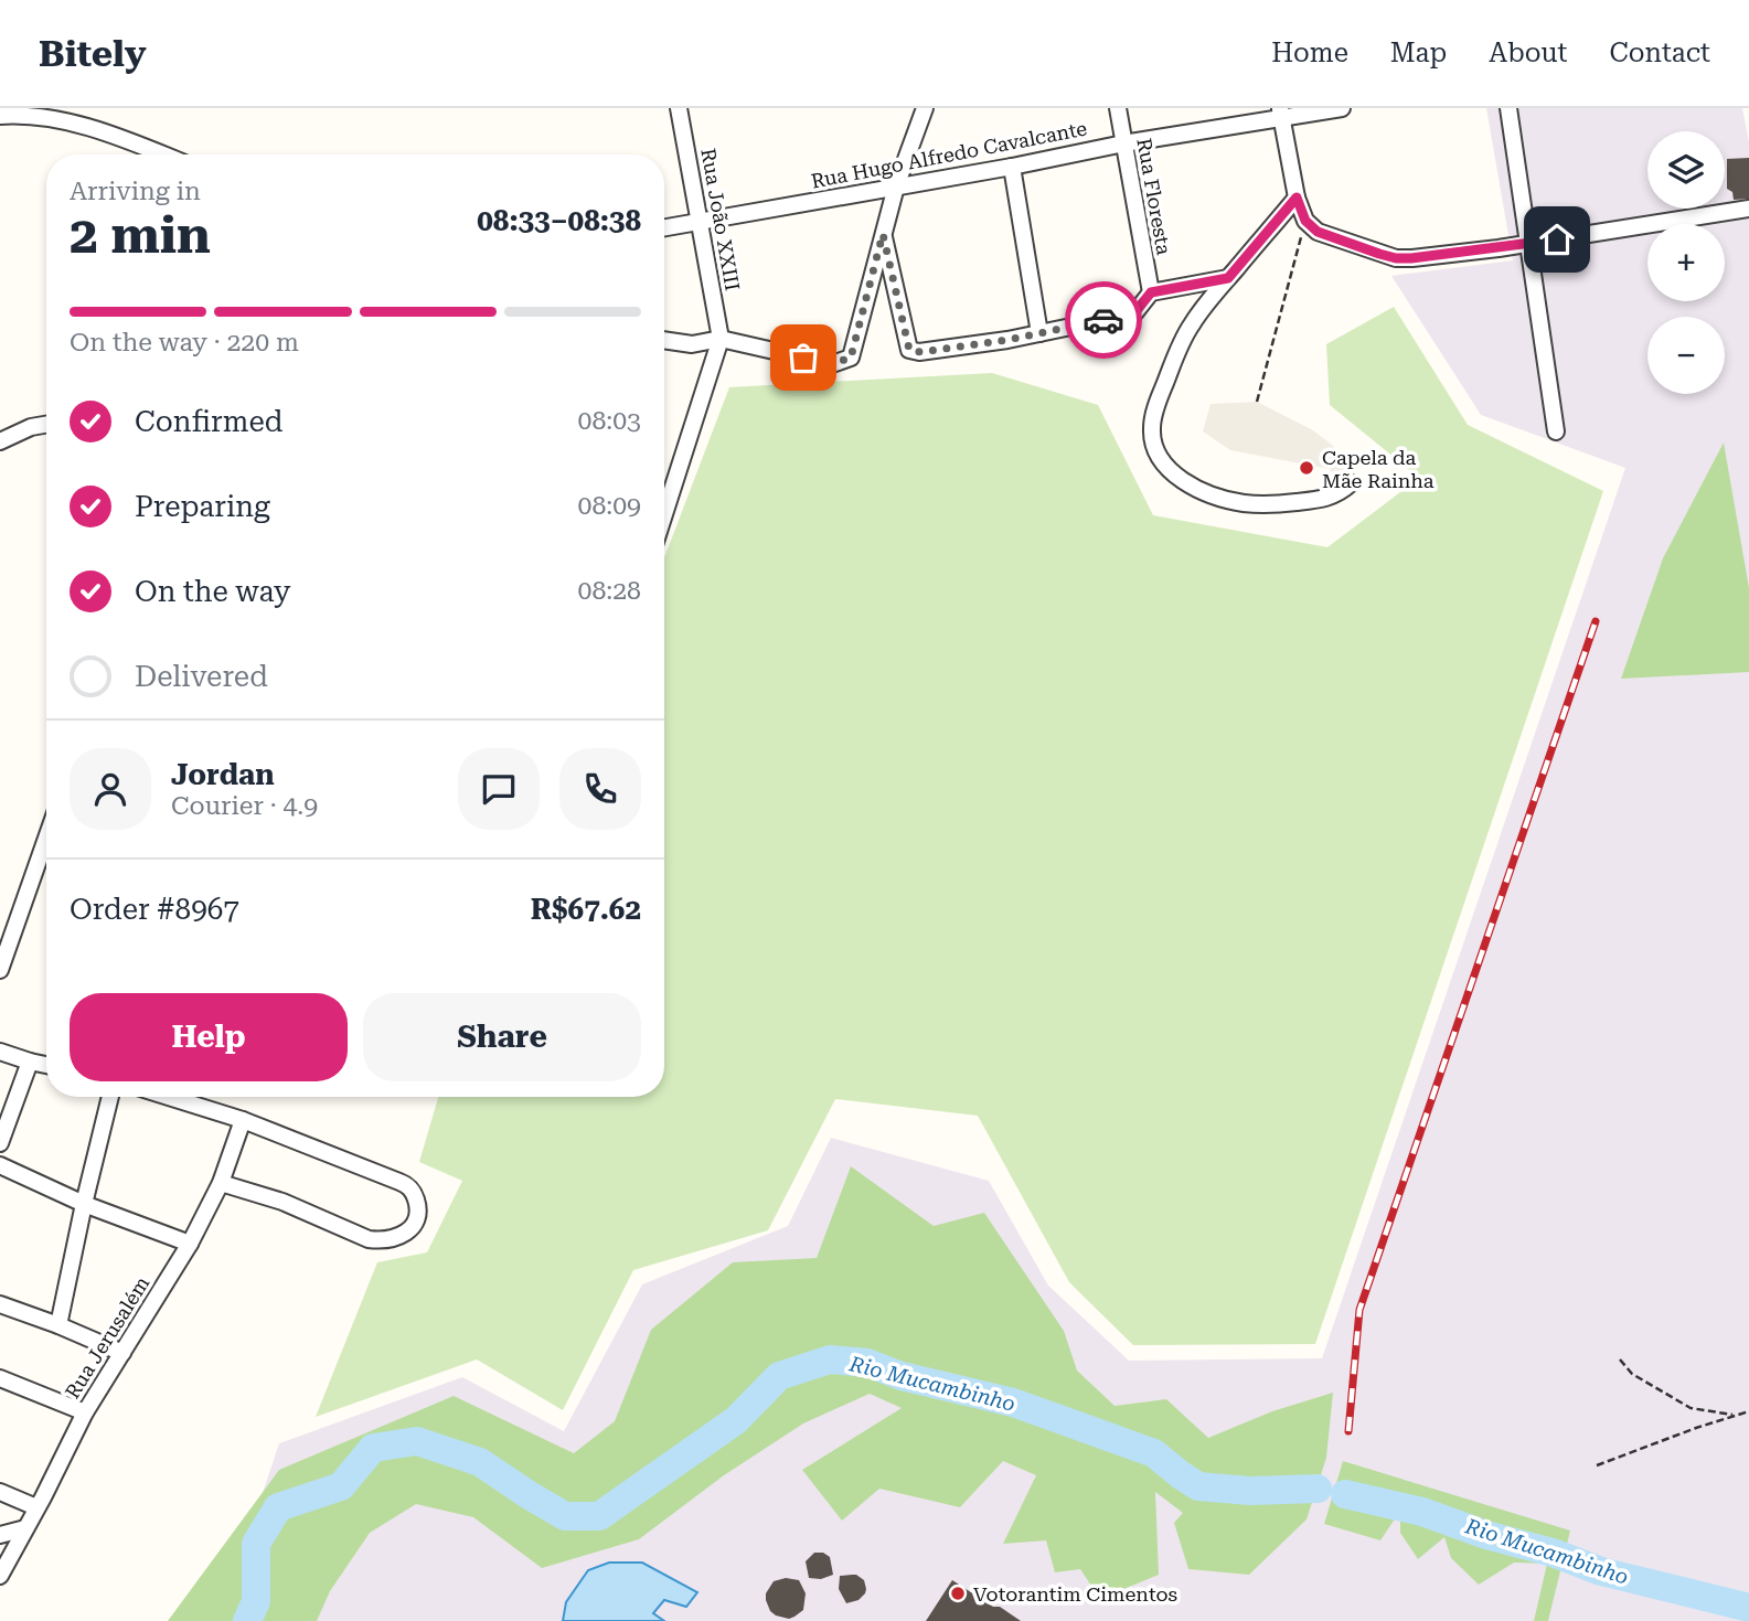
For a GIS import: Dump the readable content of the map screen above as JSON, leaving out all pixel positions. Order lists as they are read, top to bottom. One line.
{"streets":{"street":["Rua Hugo Alfredo Cavalcante","Rua Floresta","Rua João XXIII","Rua Jerusalém"]},"crossings":[["Rua Hugo Alfredo Cavalcante","Rua Floresta"],["Rua Hugo Alfredo Cavalcante","Rua João XXIII"]],"water":["Rio Mucambinho"],"places":["Capela da Mãe Rainha","Votorantim Cimentos"],"page":{"header":"Bitely","nav":["Home","Map","About","Contact"],"map_buttons":["+","−"],"heading":["2 min","Arriving in","08:33–08:38"],"panel":["Jordan","Courier · 4.9","Order #8967","R$67.62"],"bar":"On the way · 220 m","list":[["Confirmed","08:03"],["Preparing","08:09"],["On the way","08:28"],"Delivered"],"buttons":["Help","Share"]}}
